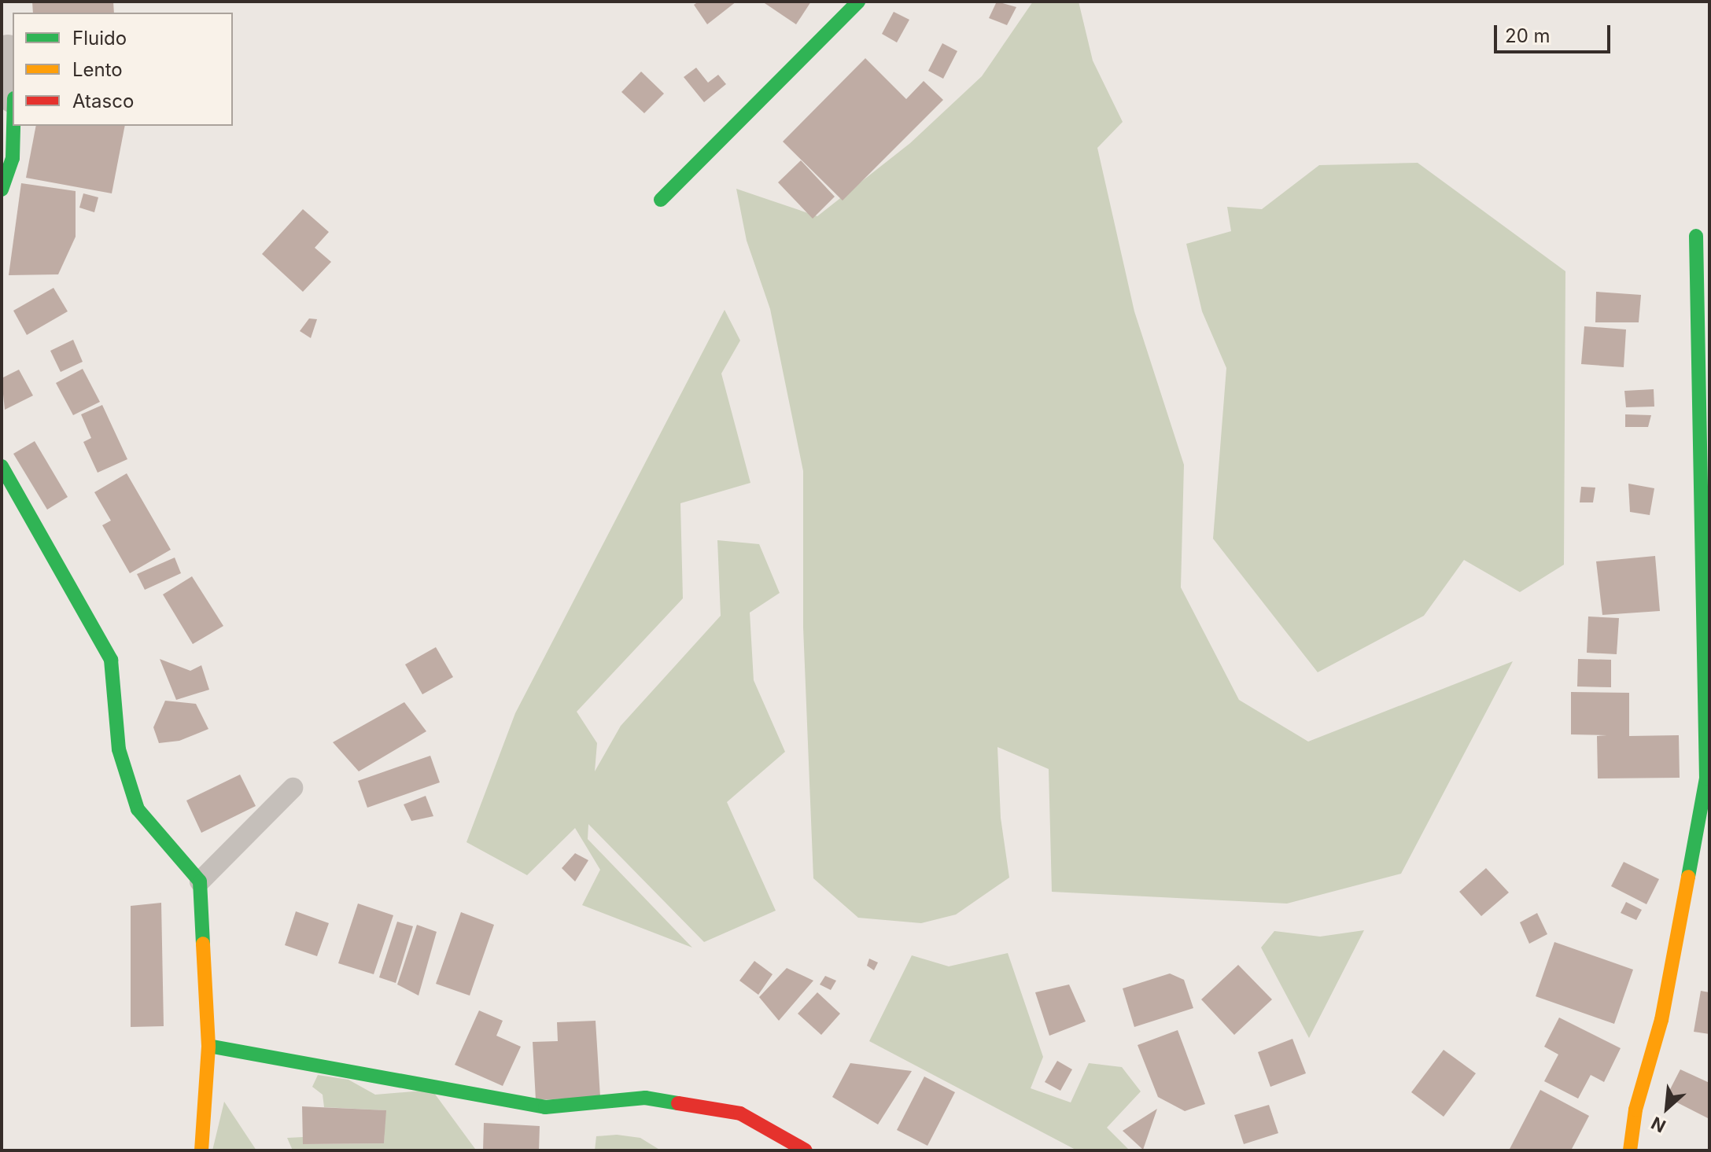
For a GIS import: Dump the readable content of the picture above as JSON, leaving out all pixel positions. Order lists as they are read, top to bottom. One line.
{"legend":["Fluido","Lento","Atasco"],"scale_bar":"20 m","north":"bottom left"}
